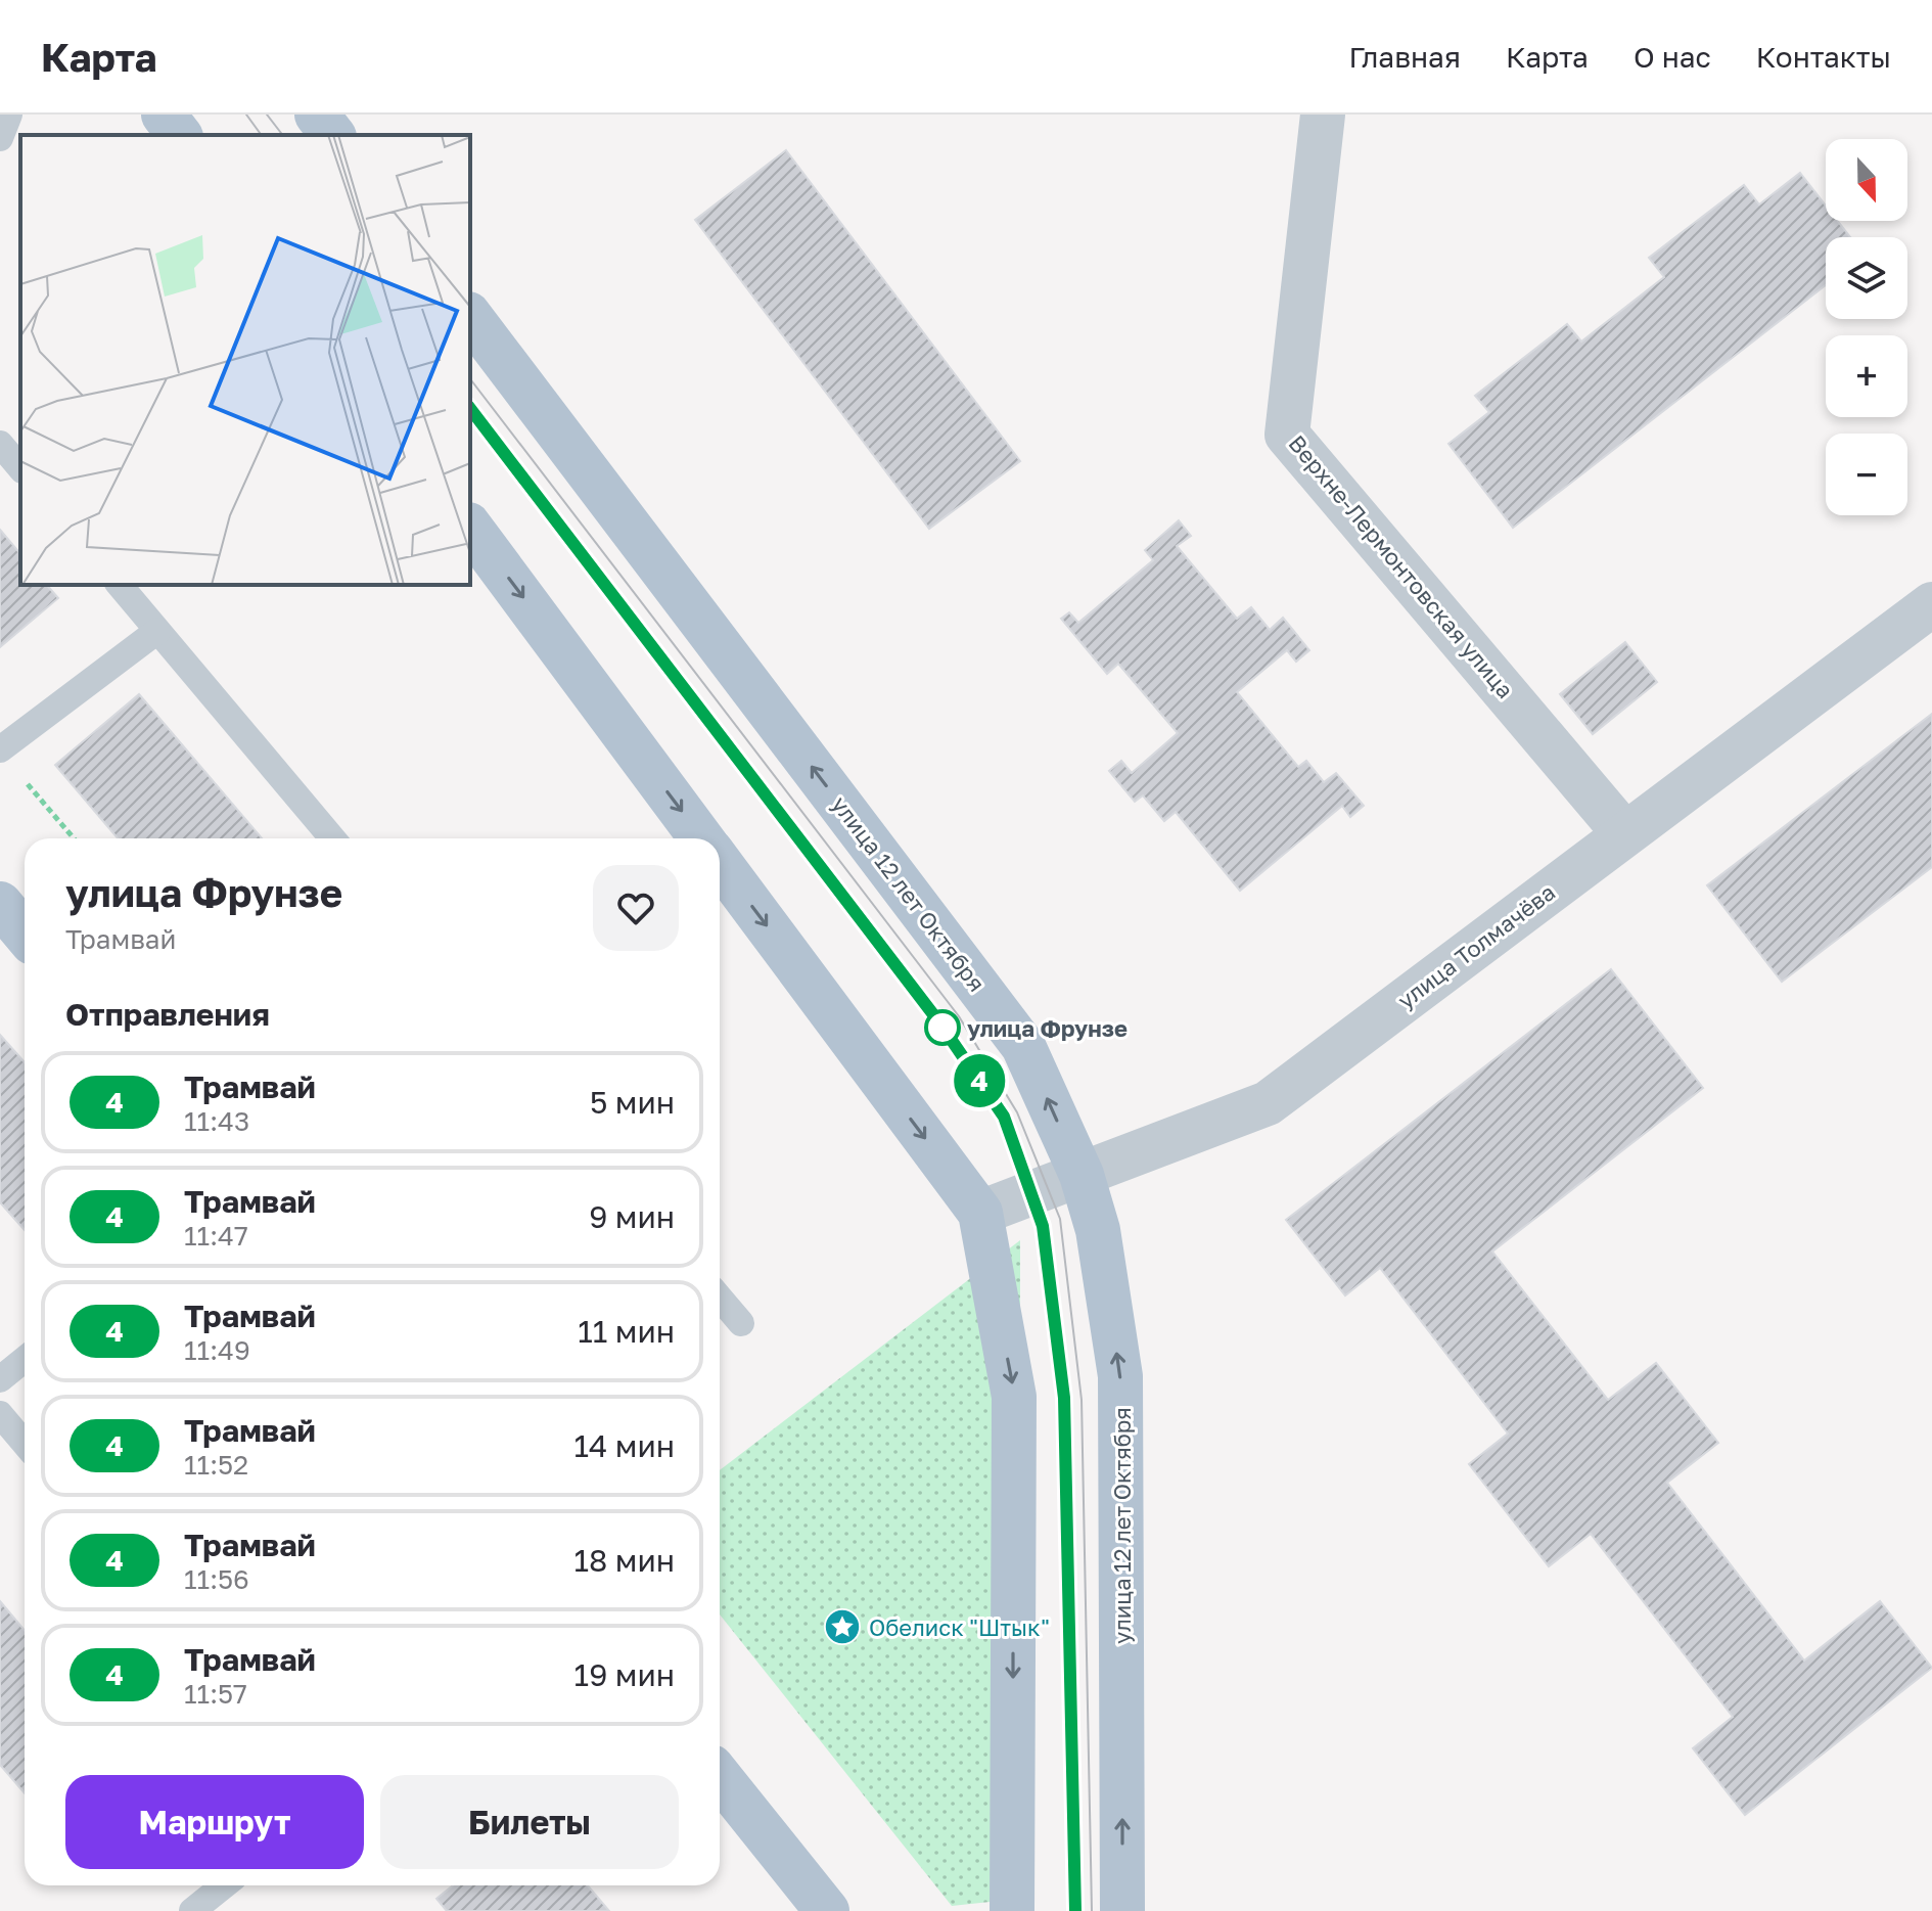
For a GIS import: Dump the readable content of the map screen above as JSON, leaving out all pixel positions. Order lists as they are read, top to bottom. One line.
{"streets":{"main road":["улица 12 лет Октября"],"street":["Верхне-Лермонтовская улица","улица Толмачёва"]},"crossings":[["Верхне-Лермонтовская улица","улица Толмачёва"],["улица 12 лет Октября","улица Толмачёва"]],"places":{"other":["улица Фрунзе"],"place":["Обелиск \"Штык\""]},"lines":["tram line 4"],"north":"bottom","page":{"header":"Карта","nav":["Главная","Карта","О нас","Контакты"],"on_map":"4","map_buttons":["+","−"],"heading":[["улица Фрунзе","Трамвай"],"Отправления"],"list":[{"mark":"4","name":"Трамвай","note":"11:43","value":"5 мин"},{"mark":"4","name":"Трамвай","note":"11:47","value":"9 мин"},{"mark":"4","name":"Трамвай","note":"11:49","value":"11 мин"},{"mark":"4","name":"Трамвай","note":"11:52","value":"14 мин"},{"mark":"4","name":"Трамвай","note":"11:56","value":"18 мин"},{"mark":"4","name":"Трамвай","note":"11:57","value":"19 мин"}],"buttons":["Маршрут","Билеты"]}}
